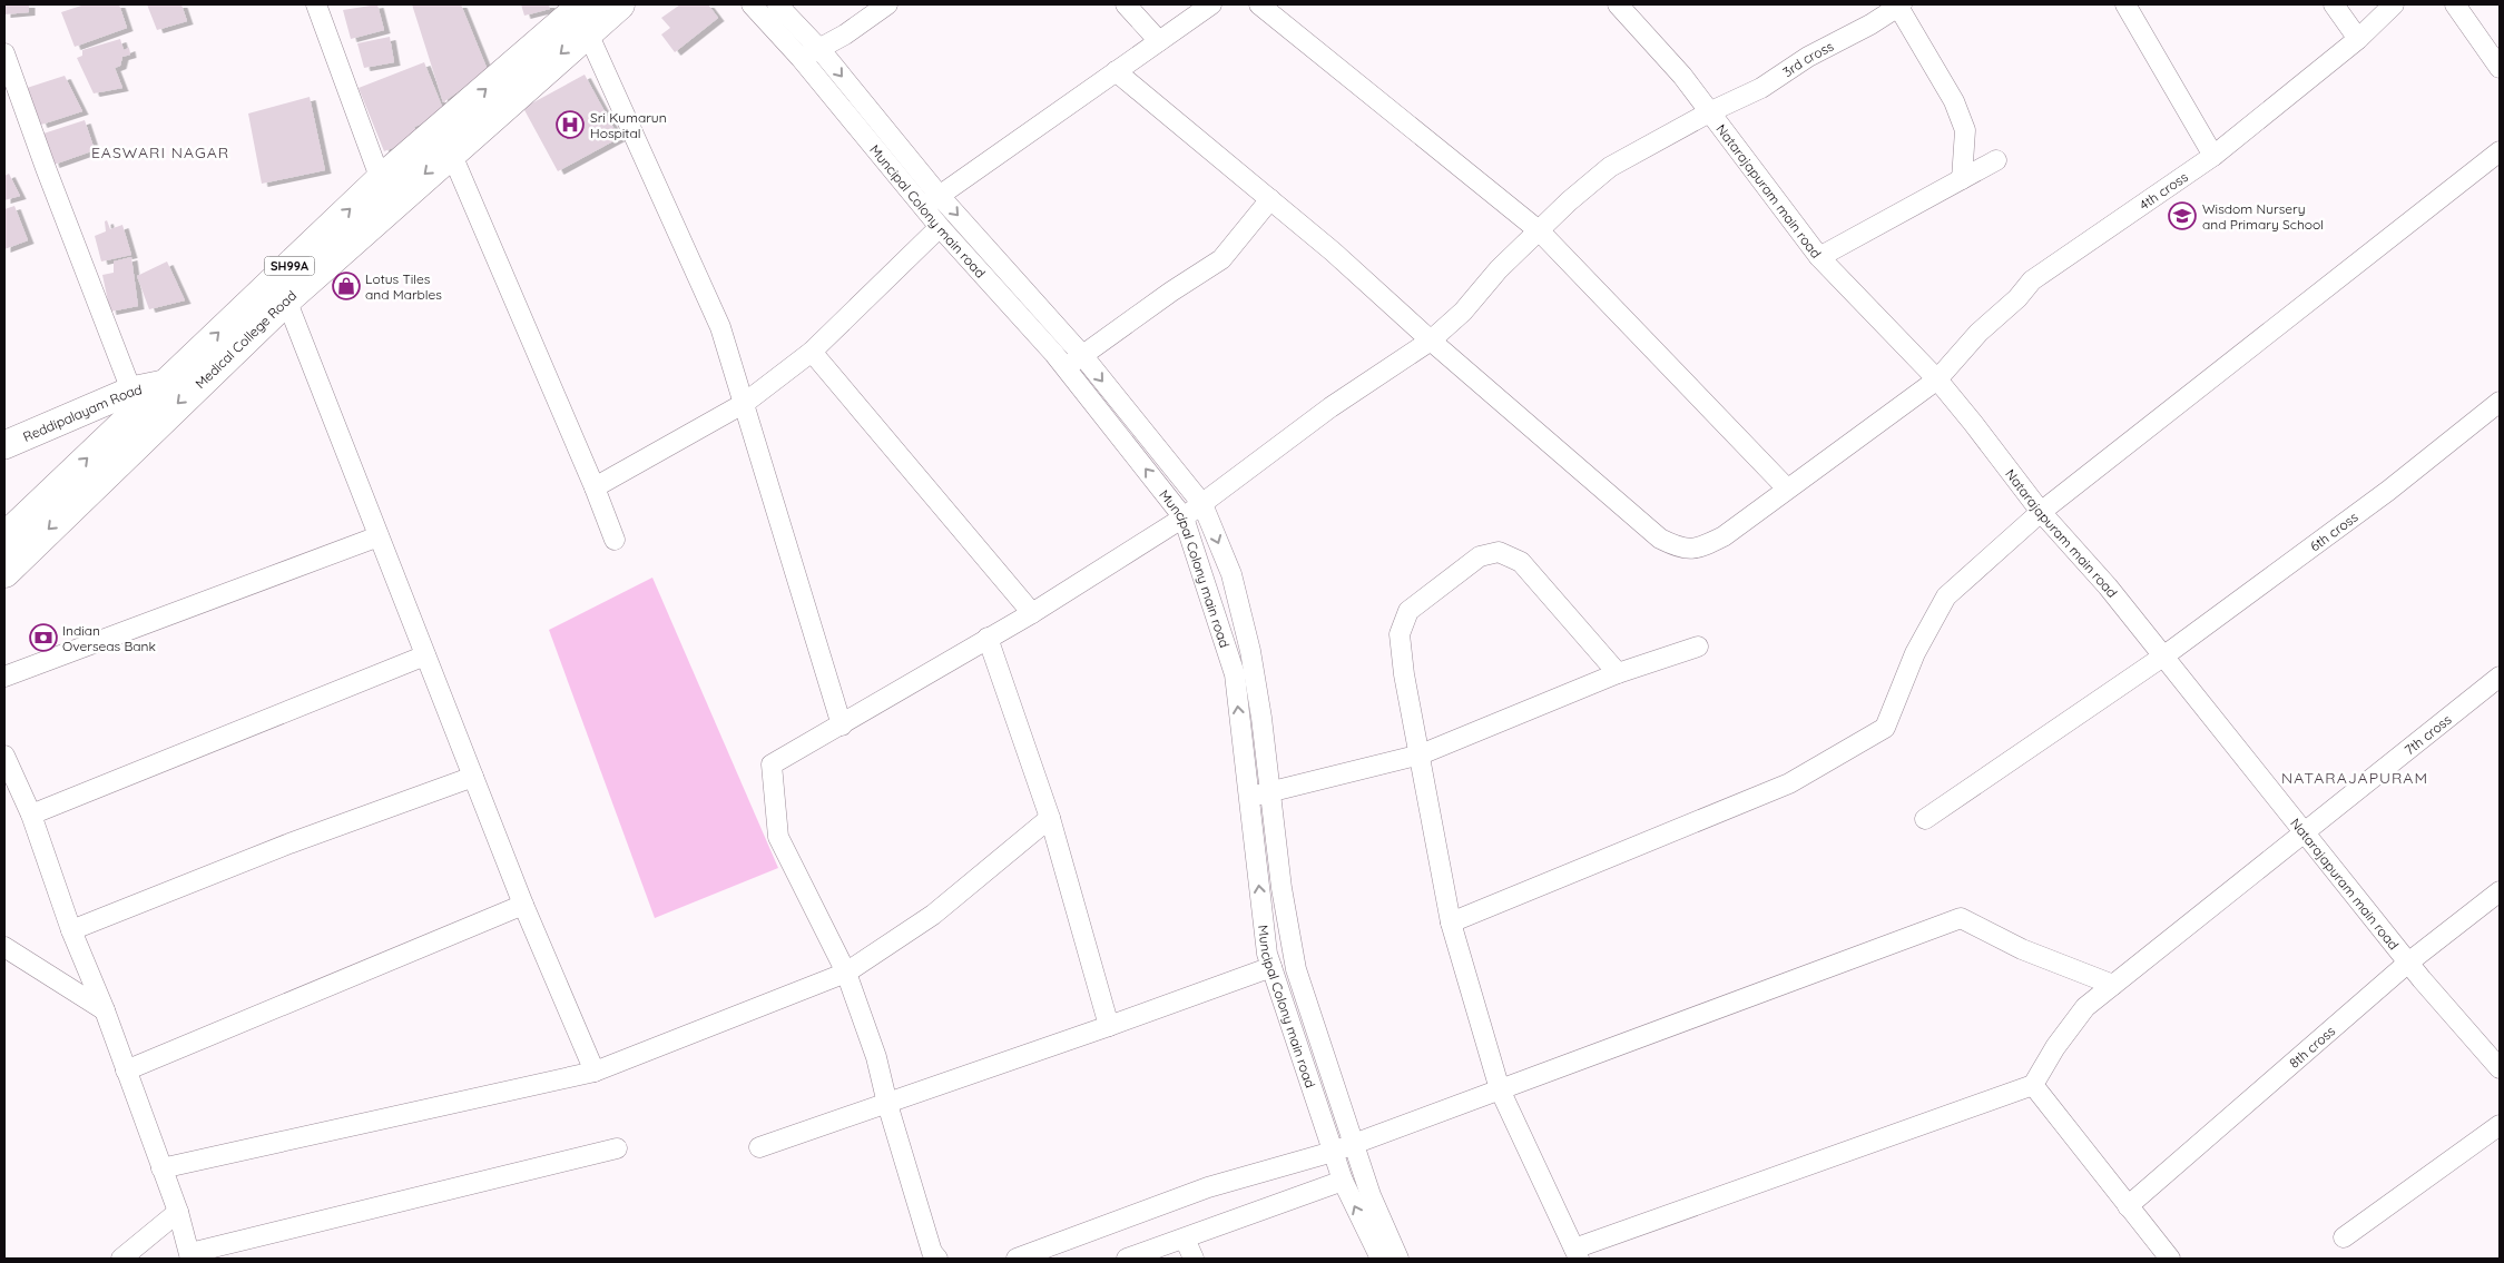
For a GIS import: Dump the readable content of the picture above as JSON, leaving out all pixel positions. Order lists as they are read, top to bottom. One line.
{"streets":{"main road":["SH99A","Medical College Road"],"street":["3rd cross","Natarajapuram main road","4th cross","Muncipal Colony main road","Reddipalayam Road","6th cross","7th cross","8th cross"]},"crossings":[["3rd cross","Natarajapuram main road"],["3rd cross","4th cross"],["3rd cross","Muncipal Colony main road"],["Natarajapuram main road","4th cross"],["Natarajapuram main road","6th cross"],["Natarajapuram main road","7th cross"],["Natarajapuram main road","8th cross"],["Medical College Road","Reddipalayam Road"]],"districts":["EASWARI NAGAR","NATARAJAPURAM"],"places":{"hospital":["Sri Kumarun Hospital"],"school or university":["Wisdom Nursery and Primary School"],"shop":["Lotus Tiles and Marbles"],"bank":["Indian Overseas Bank"]}}
